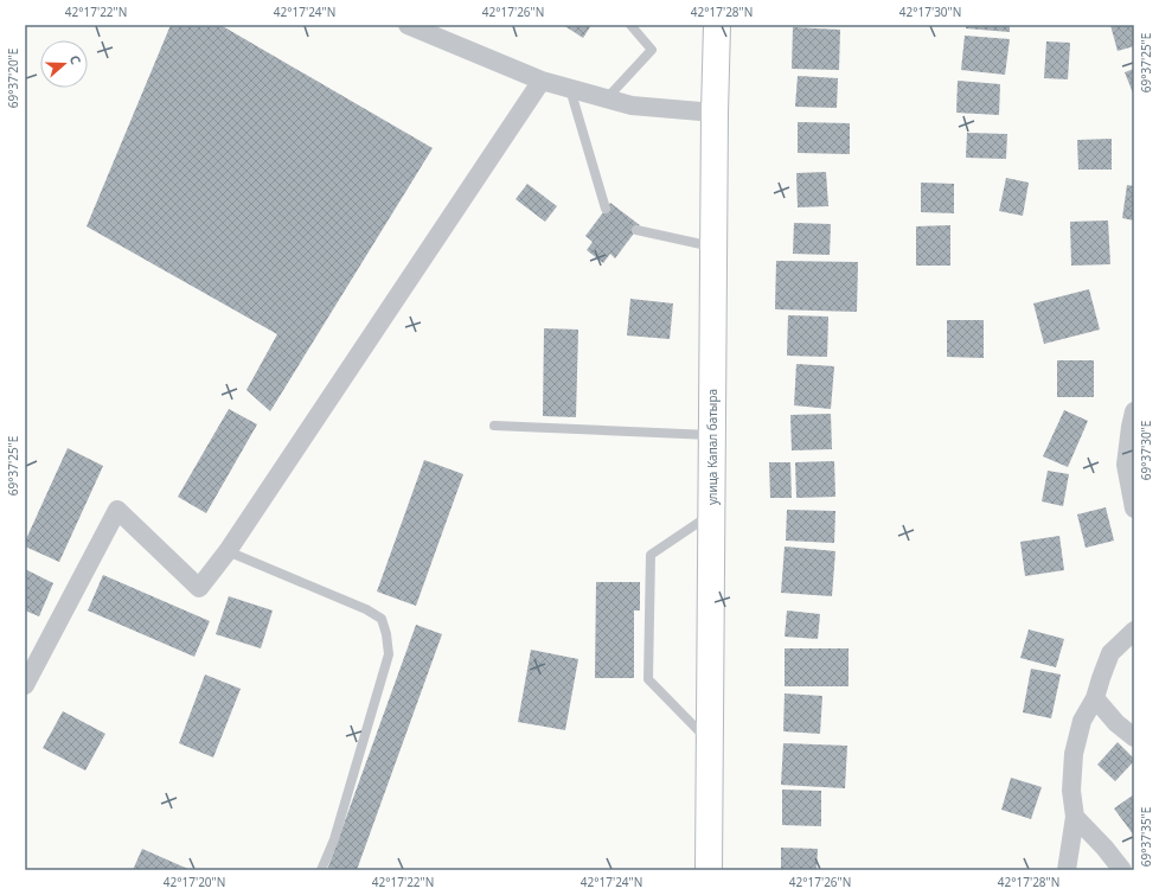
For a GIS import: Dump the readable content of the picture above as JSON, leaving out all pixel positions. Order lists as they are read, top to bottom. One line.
{"streets":{"main road":["улица Капал батыра"]},"north":"right","coordinates":["42°17'22\"N","42°17'24\"N","42°17'26\"N","42°17'28\"N","42°17'30\"N","69°37'25\"E","69°37'20\"E","69°37'30\"E","69°37'35\"E","42°17'20\"N"]}
